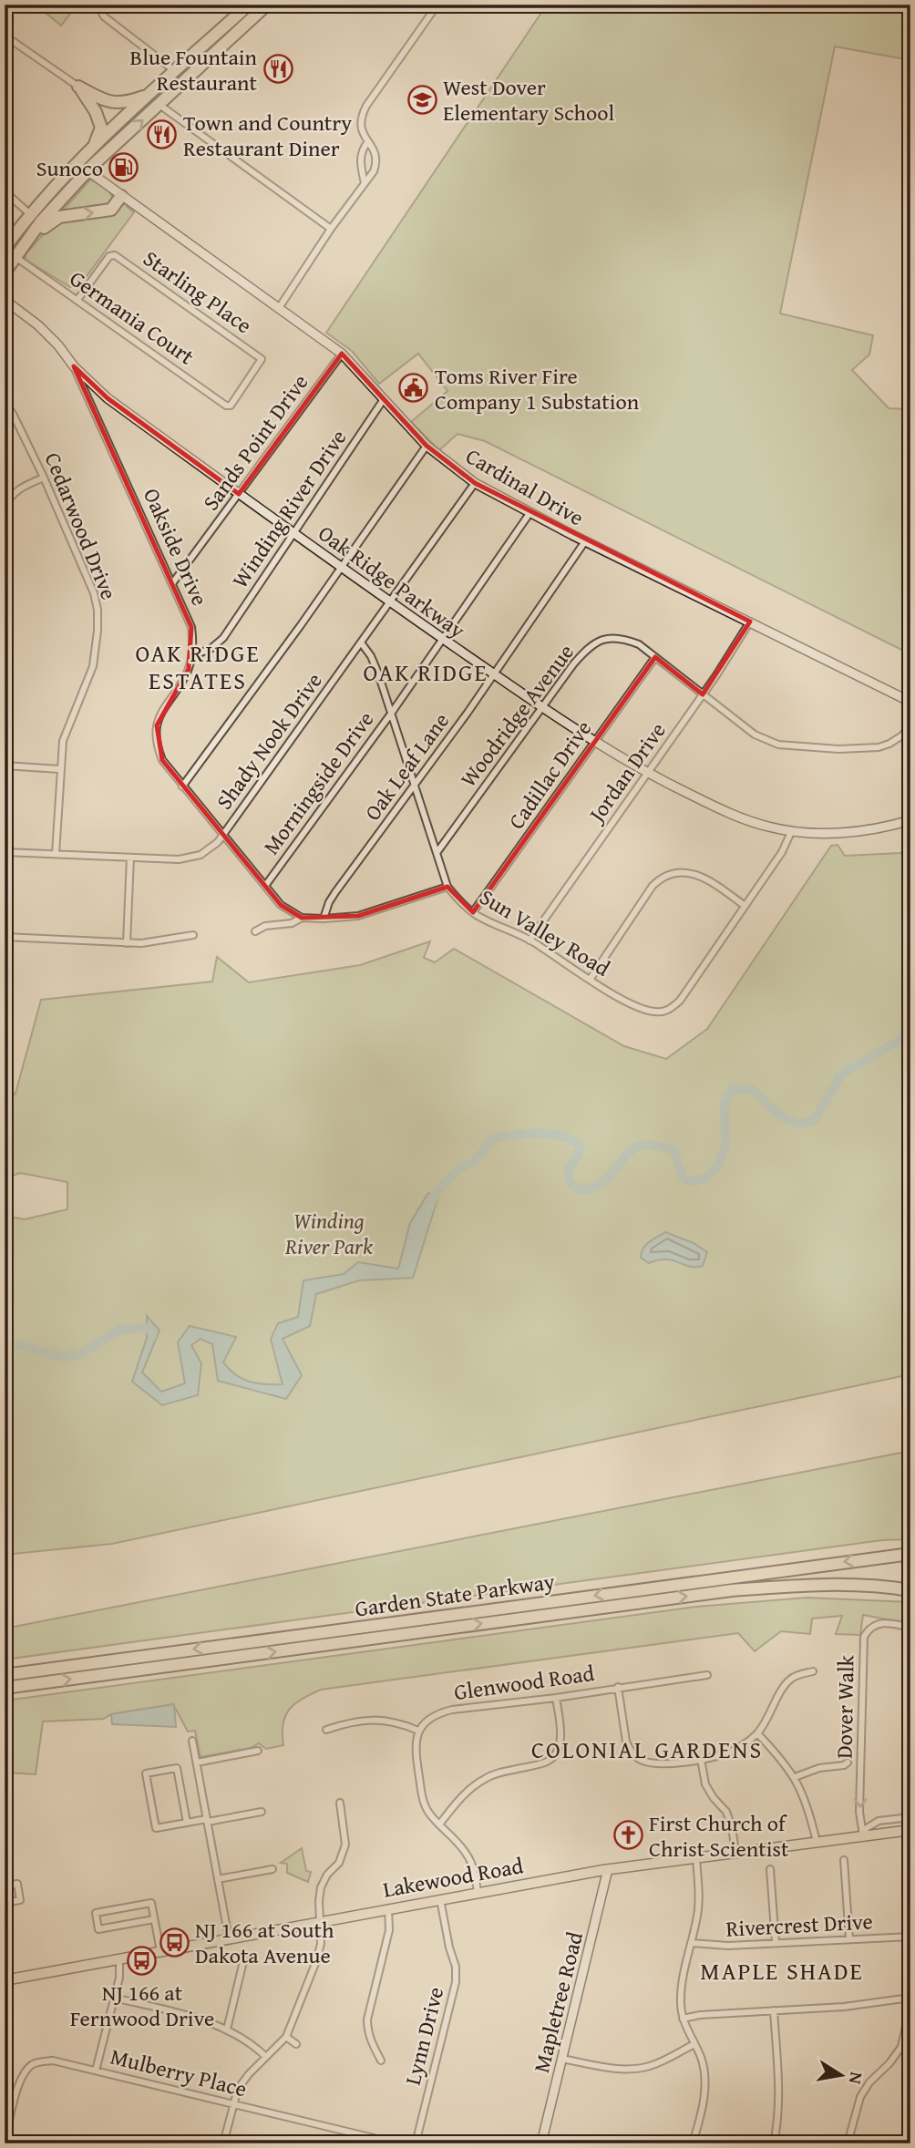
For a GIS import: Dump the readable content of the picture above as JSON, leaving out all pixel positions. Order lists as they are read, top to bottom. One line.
{"streets":{"highway":["Garden State Parkway"],"main road":["Lakewood Road"],"street":["Starling Place","Germania Court","Sands Point Drive","Cardinal Drive","Winding River Drive","Cedarwood Drive","Oakside Drive","Oak Ridge Parkway","Woodridge Avenue","Shady Nook Drive","Oak Leaf Lane","Jordan Drive","Cadillac Drive","Morningside Drive","Sun Valley Road","Glenwood Road","Dover Walk","Rivercrest Drive","Mapletree Road","Lynn Drive","Mulberry Place"]},"crossings":[["Starling Place","Germania Court"],["Sands Point Drive","Cardinal Drive"],["Sands Point Drive","Oakside Drive"],["Sands Point Drive","Oak Ridge Parkway"],["Cardinal Drive","Winding River Drive"],["Cardinal Drive","Shady Nook Drive"],["Cardinal Drive","Oak Leaf Lane"],["Cardinal Drive","Jordan Drive"],["Cardinal Drive","Morningside Drive"],["Winding River Drive","Oakside Drive"],["Winding River Drive","Oak Ridge Parkway"],["Cedarwood Drive","Shady Nook Drive"],["Oakside Drive","Oak Ridge Parkway"],["Oakside Drive","Shady Nook Drive"],["Oakside Drive","Morningside Drive"],["Oak Ridge Parkway","Woodridge Avenue"],["Oak Ridge Parkway","Shady Nook Drive"],["Oak Ridge Parkway","Oak Leaf Lane"],["Oak Ridge Parkway","Jordan Drive"],["Oak Ridge Parkway","Cadillac Drive"],["Oak Ridge Parkway","Morningside Drive"],["Oak Ridge Parkway","Sun Valley Road"],["Woodridge Avenue","Jordan Drive"],["Woodridge Avenue","Cadillac Drive"],["Woodridge Avenue","Sun Valley Road"],["Shady Nook Drive","Sun Valley Road"],["Oak Leaf Lane","Sun Valley Road"],["Jordan Drive","Sun Valley Road"],["Cadillac Drive","Sun Valley Road"],["Morningside Drive","Sun Valley Road"],["Dover Walk","Lakewood Road"],["Lakewood Road","Mapletree Road"],["Lakewood Road","Lynn Drive"]],"one_way":["Dover Walk"],"districts":["OAK RIDGE ESTATES","OAK RIDGE","COLONIAL GARDENS","MAPLE SHADE"],"parks":["Winding River Park"],"places":{"restaurant":["Blue Fountain Restaurant","Town and Country Restaurant Diner"],"school or university":["West Dover Elementary School"],"fuel station":["Sunoco"],"public building":["Toms River Fire Company 1 Substation"],"church":["First Church of Christ Scientist"],"bus stop":["NJ 166 at South Dakota Avenue","NJ 166 at Fernwood Drive"]},"north":"right"}
